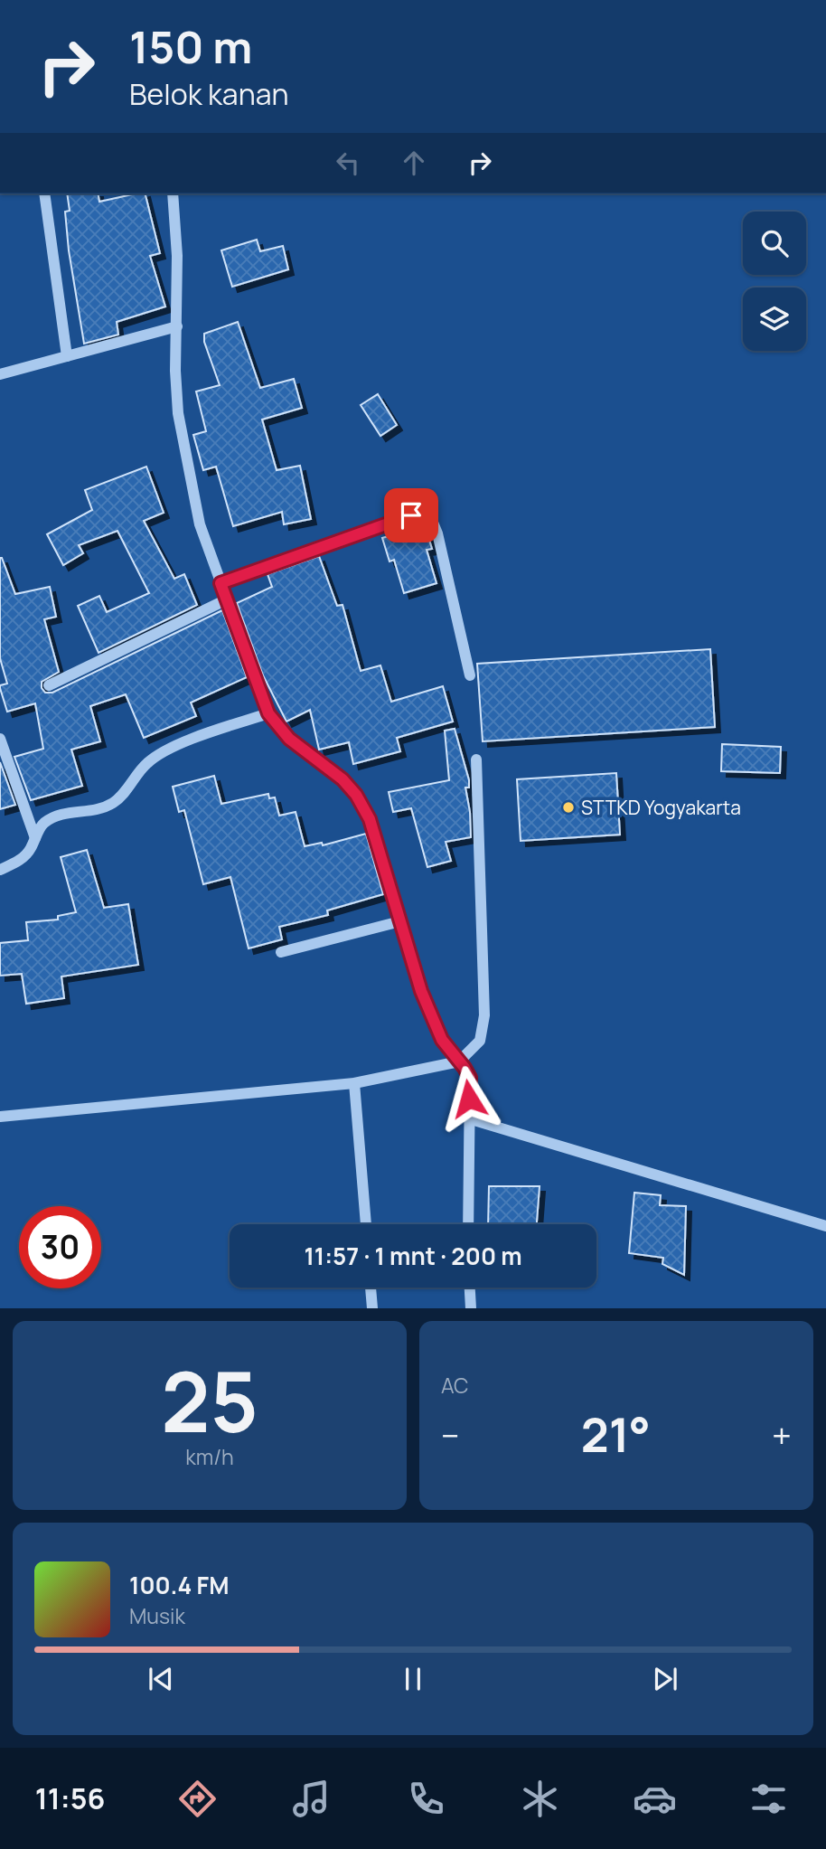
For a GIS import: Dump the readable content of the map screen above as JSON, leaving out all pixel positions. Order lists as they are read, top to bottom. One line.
{"places":["STTKD Yogyakarta"],"page":{"turn":["150 m","Belok kanan"],"limit":"30","trip":"11:57 · 1 mnt · 200 m","tile":[["25","km/h"],"AC"],"heat":["−","21°","+"],"song":["100.4 FM","Musik"],"tabs":"11:56"}}
